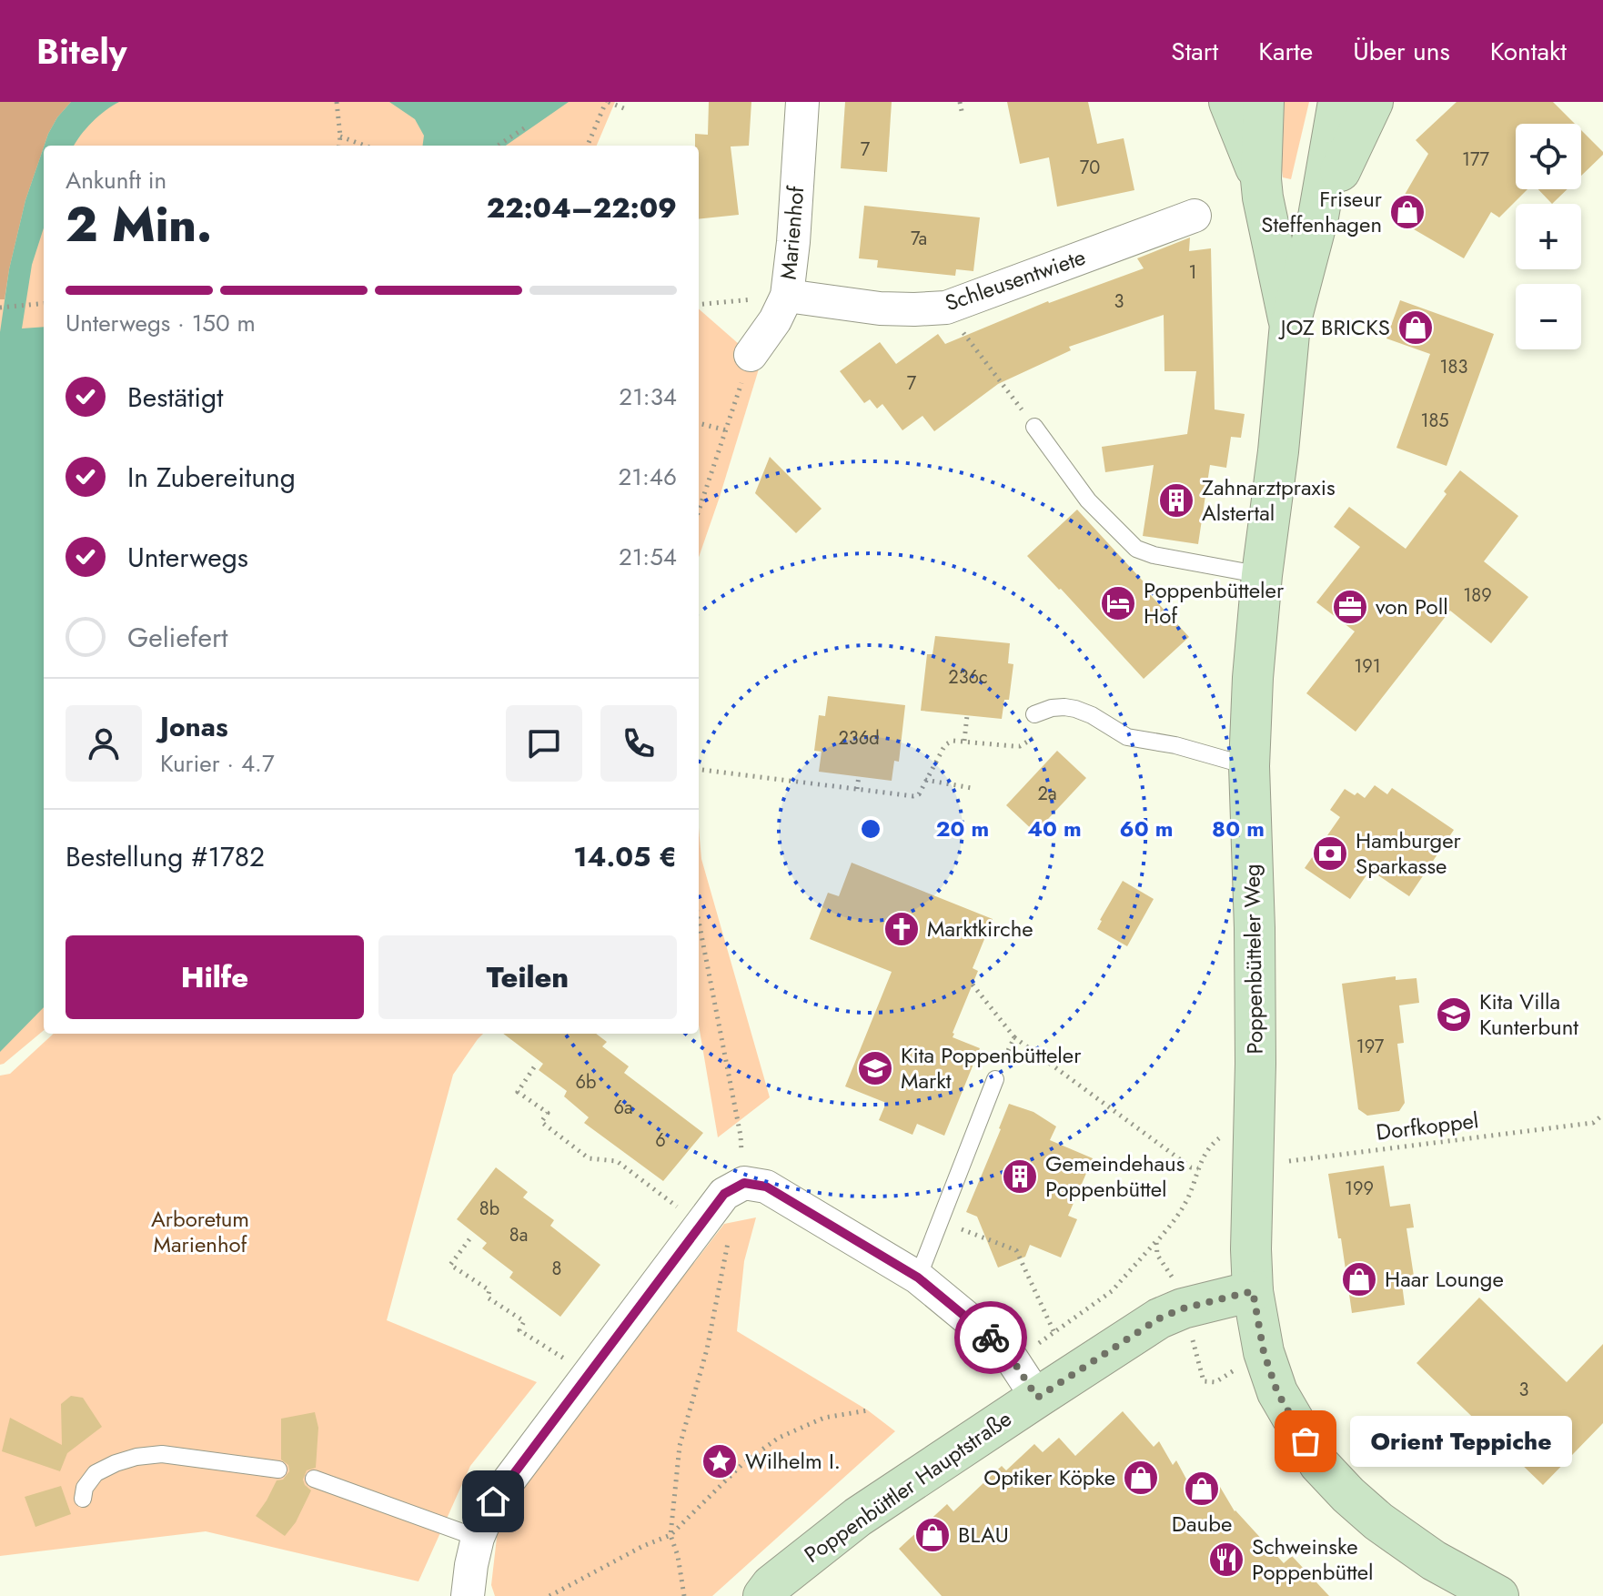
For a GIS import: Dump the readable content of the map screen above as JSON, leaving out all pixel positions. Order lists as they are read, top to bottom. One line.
{"streets":{"main road":["Poppenbütteler Weg","Poppenbüttler Hauptstraße"],"street":["Marienhof","Schleusentwiete"],"path":["Dorfkoppel"]},"crossings":[["Marienhof","Schleusentwiete"],["Poppenbütteler Weg","Dorfkoppel"],["Poppenbütteler Weg","Poppenbüttler Hauptstraße"]],"parks":["Arboretum Marienhof"],"places":{"shop":["Friseur Steffenhagen","JOZ BRICKS","Haar Lounge","Optiker Köpke","Daube","BLAU"],"building":["Zahnarztpraxis Alstertal","Gemeindehaus Poppenbüttel"],"hotel":["Poppenbütteler Hof"],"office":["von Poll"],"bank":["Hamburger Sparkasse"],"church":["Marktkirche"],"school or university":["Kita Villa Kunterbunt","Kita Poppenbütteler Markt"],"other":["Orient Teppiche"],"place":["Wilhelm I."],"restaurant":["Schweinske Poppenbüttel"]},"house_numbers":["7","177","70","7a","1","3","183","7","185","189","191","236c","236d","2a","197","6b","6a","6","199","8b","8a","8","3"],"page":{"header":"Bitely","nav":["Start","Karte","Über uns","Kontakt"],"map_buttons":["+","−"],"heading":["2 Min.","Ankunft in","22:04–22:09"],"panel":["Jonas","Kurier · 4.7","Bestellung #1782","14.05 €"],"bar":"Unterwegs · 150 m","list":[["Bestätigt","21:34"],["In Zubereitung","21:46"],["Unterwegs","21:54"],"Geliefert"],"buttons":["Hilfe","Teilen"],"bubble":"Orient Teppiche"},"rings":["20 m","40 m","60 m","80 m"]}
